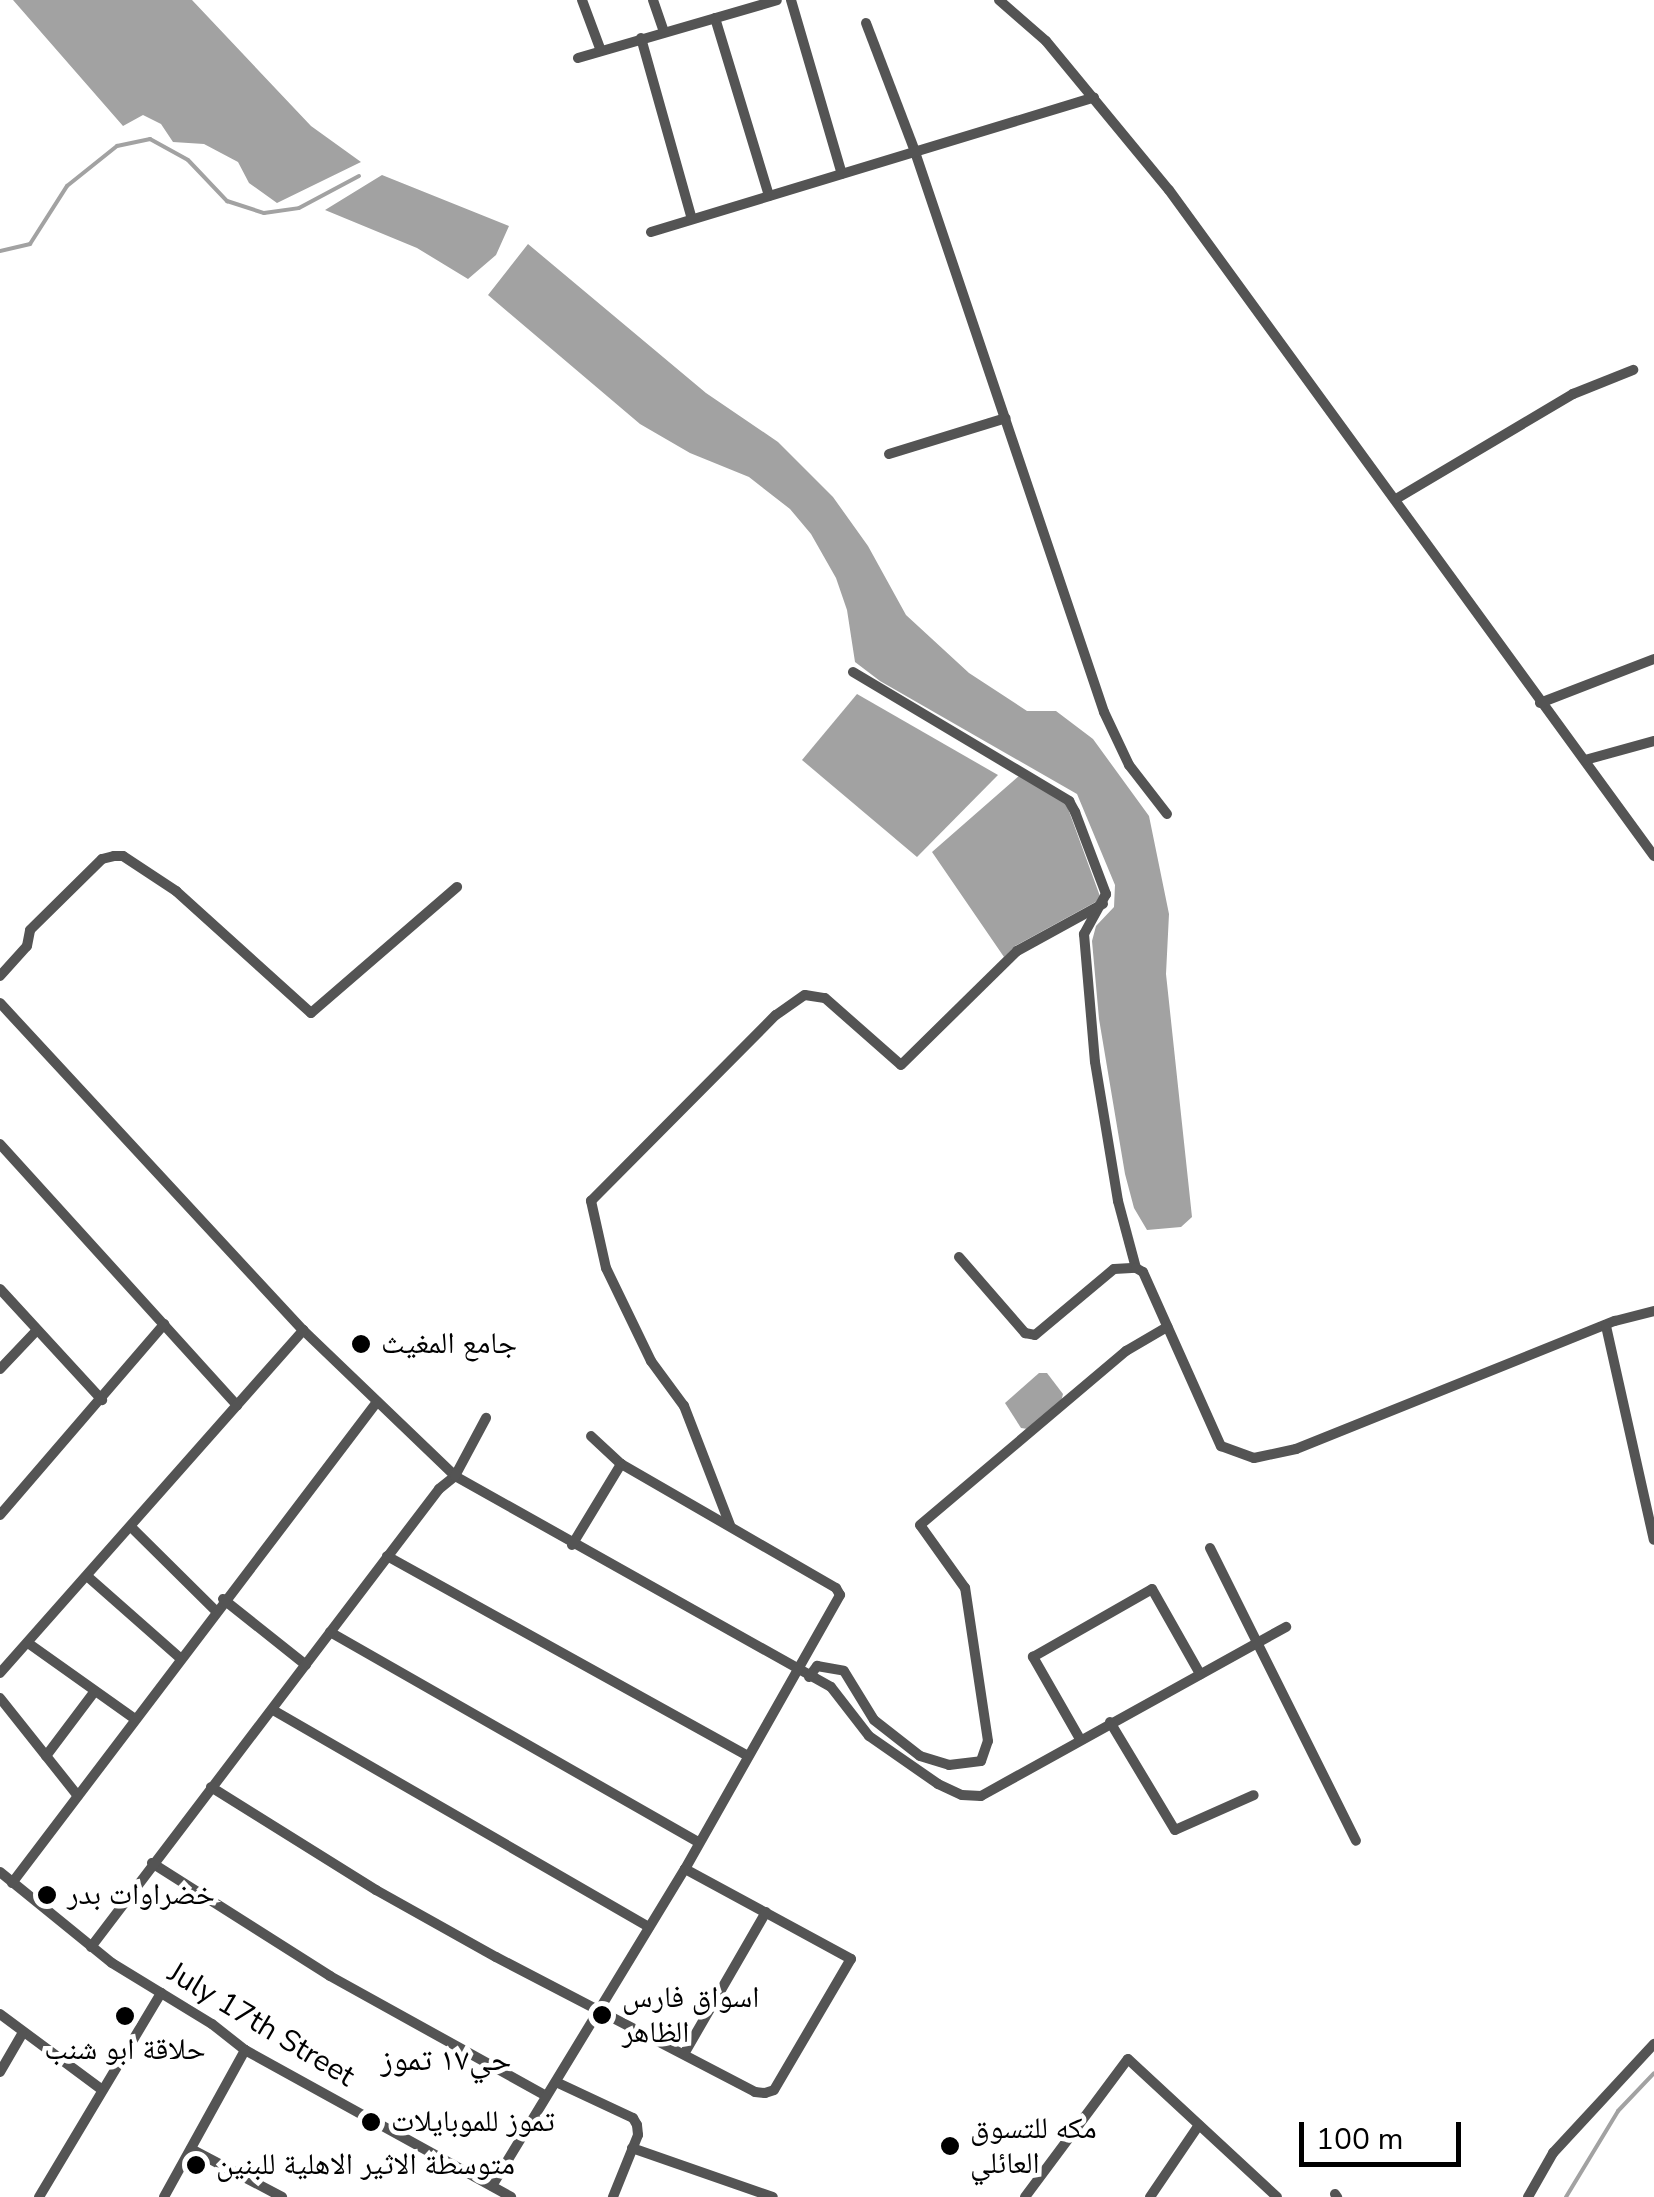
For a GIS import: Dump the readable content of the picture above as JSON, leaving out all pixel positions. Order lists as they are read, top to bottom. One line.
{"streets":{"street":["July 17th Street"]},"districts":["حي۱۷ تموز"],"places":["جامع المغيث","خضراوات بدر","اسواق فارس الظاهر","حلاقة ابو شنب","تموز للموبايلات","مكه للتسوق العائلي","متوسطة الاثير الاهلية للبنين"],"scale_bar":"100 m"}
